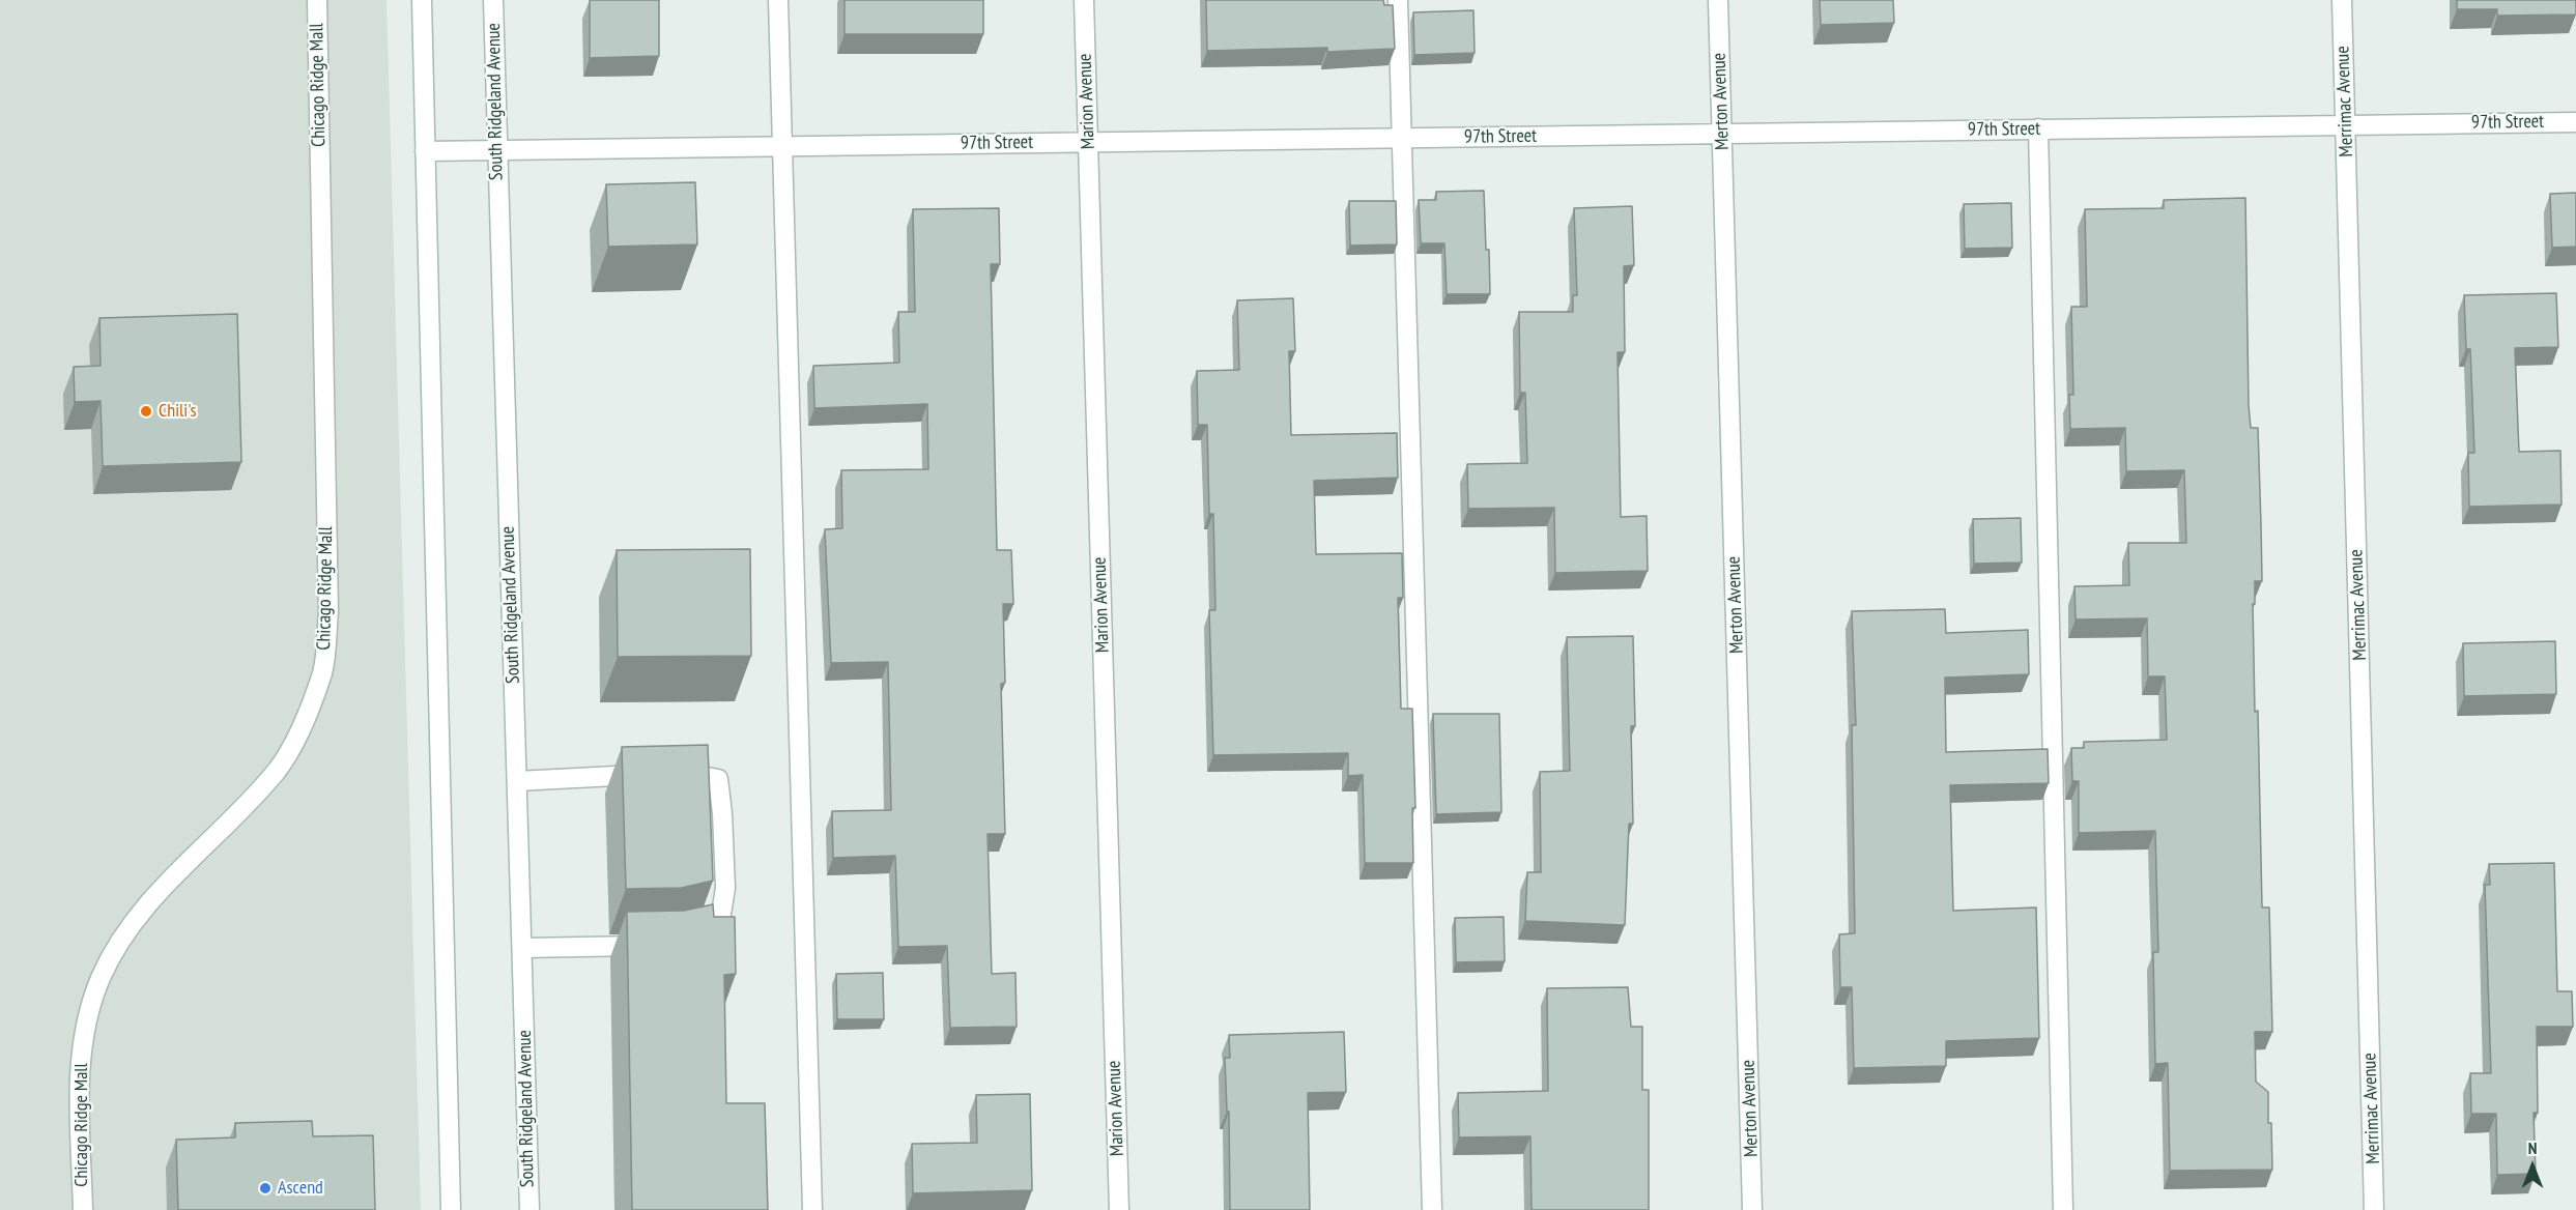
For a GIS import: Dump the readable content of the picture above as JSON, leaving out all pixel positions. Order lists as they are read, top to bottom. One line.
{"streets":{"street":["Chicago Ridge Mall","South Ridgeland Avenue","Marion Avenue","Merton Avenue","Merrimac Avenue","97th Street"]},"crossings":[["South Ridgeland Avenue","97th Street"],["Marion Avenue","97th Street"],["Merton Avenue","97th Street"],["Merrimac Avenue","97th Street"]],"places":["Chili's","Ascend"],"north":"top"}
